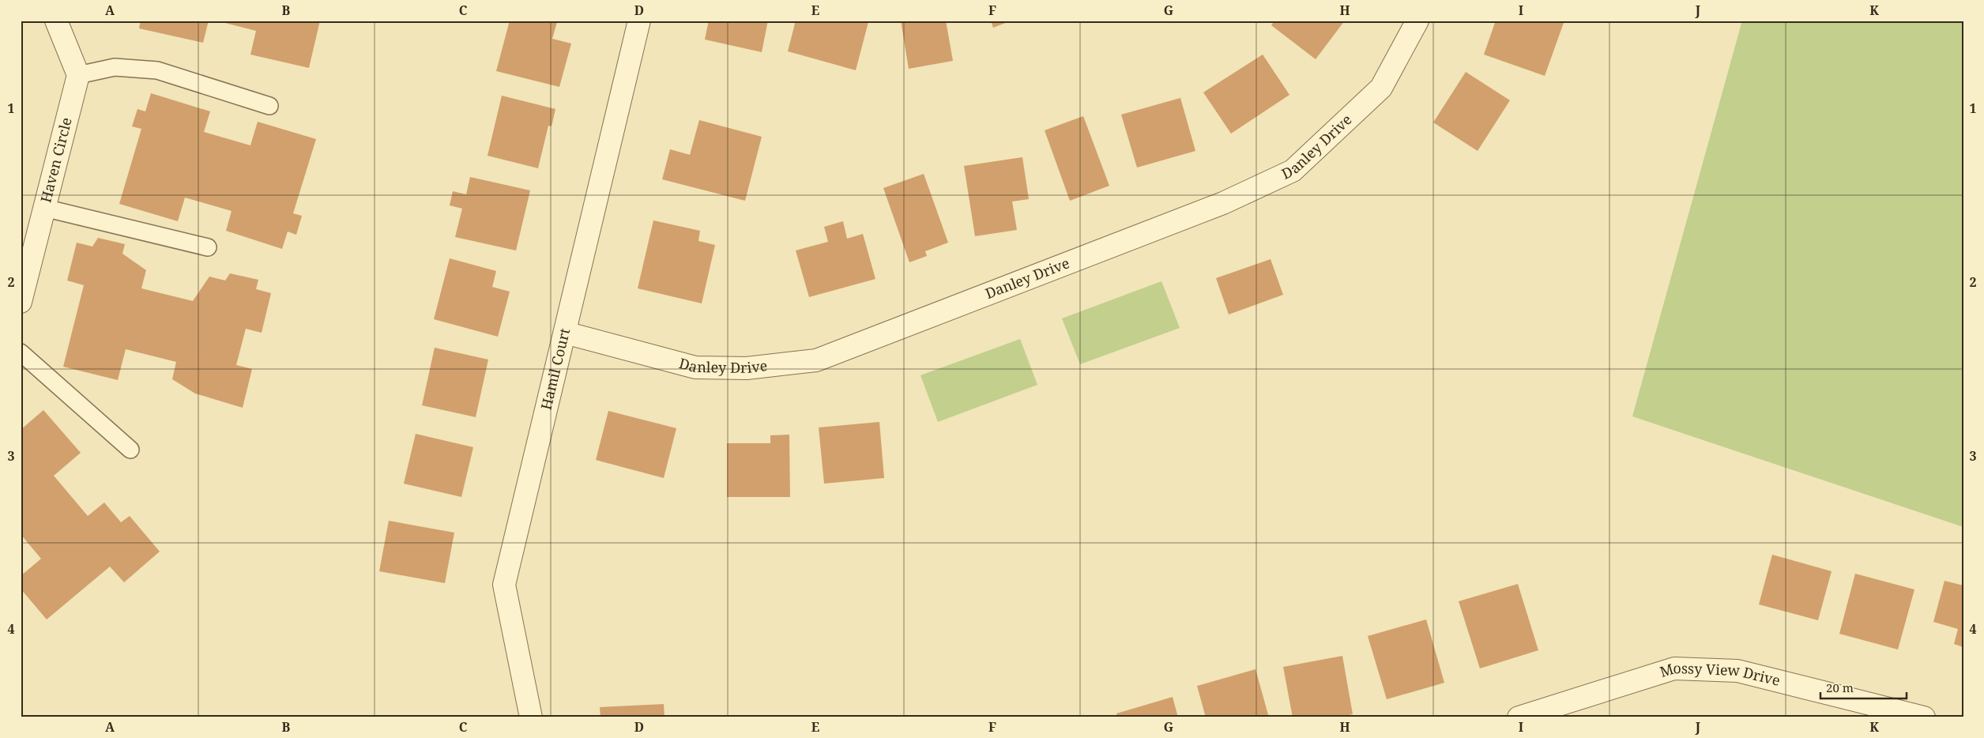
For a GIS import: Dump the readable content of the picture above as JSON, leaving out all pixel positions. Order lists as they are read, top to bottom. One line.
{"streets":{"street":["Danley Drive","Haven Circle","Hamil Court","Mossy View Drive"]},"crossings":[["Danley Drive","Hamil Court"]],"scale_bar":"20 m","grid":{"columns":["A","B","C","D","E","F","G","H","I","J","K"],"rows":["1","2","3","4"]}}
